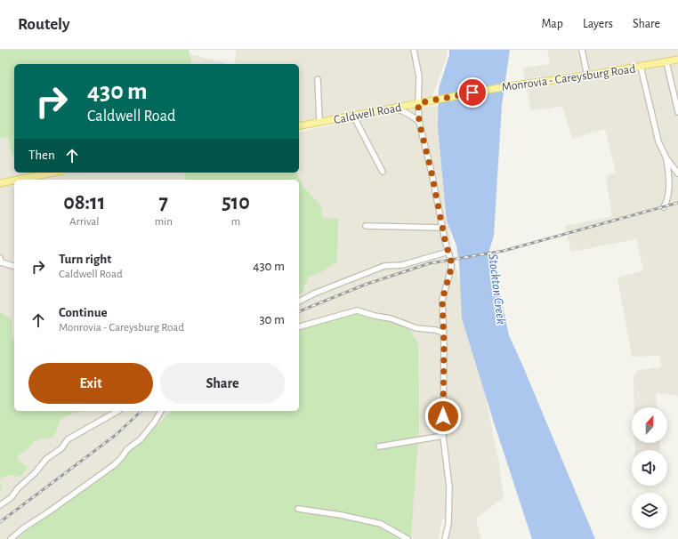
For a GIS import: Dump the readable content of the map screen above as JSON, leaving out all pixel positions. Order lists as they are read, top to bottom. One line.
{"streets":{"main road":["Monrovia - Careysburg Road","Caldwell Road"]},"crossings":[["Monrovia - Careysburg Road","Caldwell Road"]],"water":["Stockton Creek"],"north":"top","page":{"header":"Routely","nav":["Map","Layers","Share"],"turn":["430 m","Caldwell Road"],"then":"Then","eta":["08:11","Arrival","7","min","510","m"],"list":[{"name":"Turn right","note":"Caldwell Road","value":"430 m"},{"name":"Continue","note":"Monrovia - Careysburg Road","value":"30 m"}],"buttons":["Exit","Share"]}}
